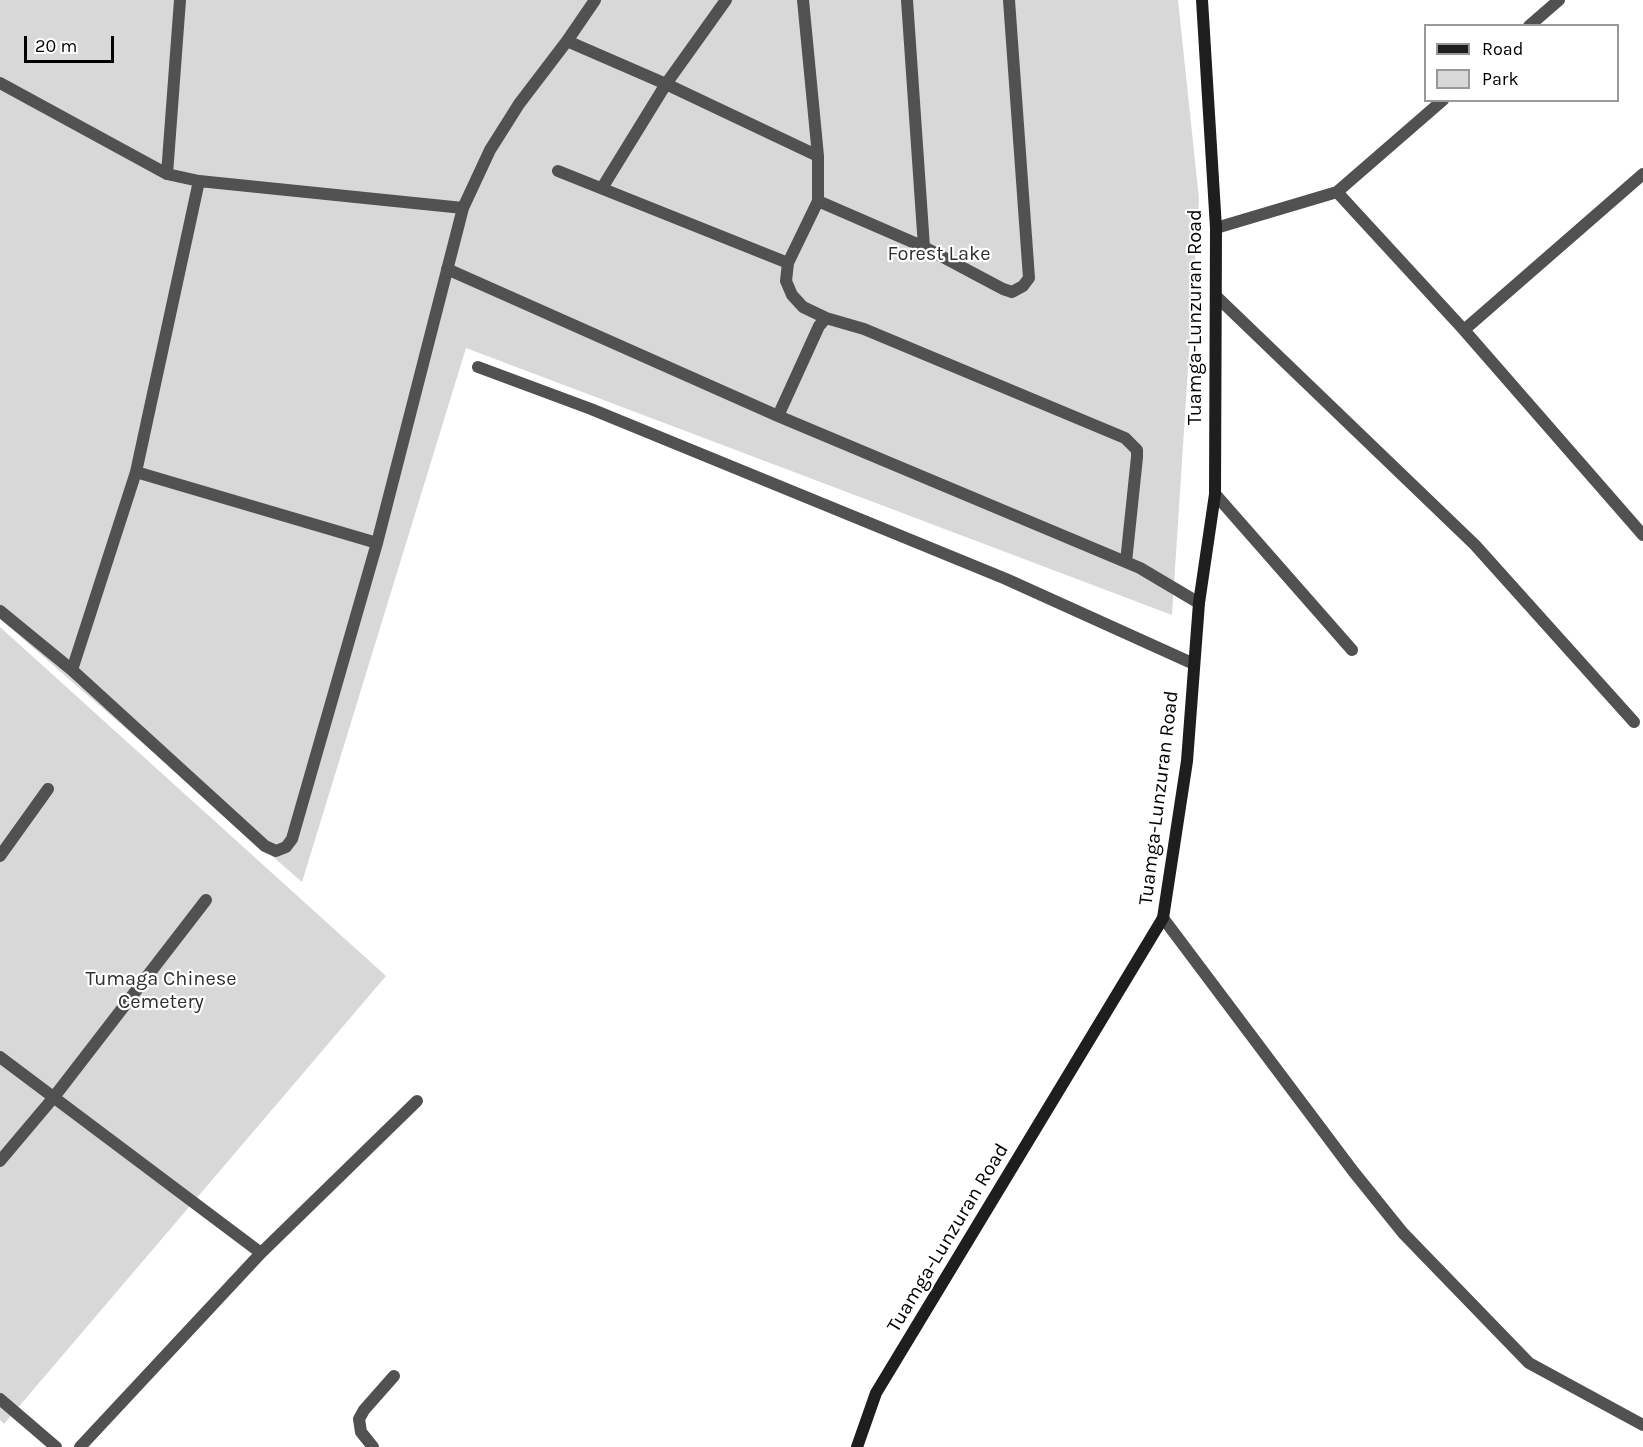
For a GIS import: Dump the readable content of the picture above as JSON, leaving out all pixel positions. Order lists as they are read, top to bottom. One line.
{"streets":{"street":["Tuamga-Lunzuran Road"]},"parks":["Forest Lake","Tumaga Chinese Cemetery"],"legend":["Road","Park"],"scale_bar":"20 m"}
